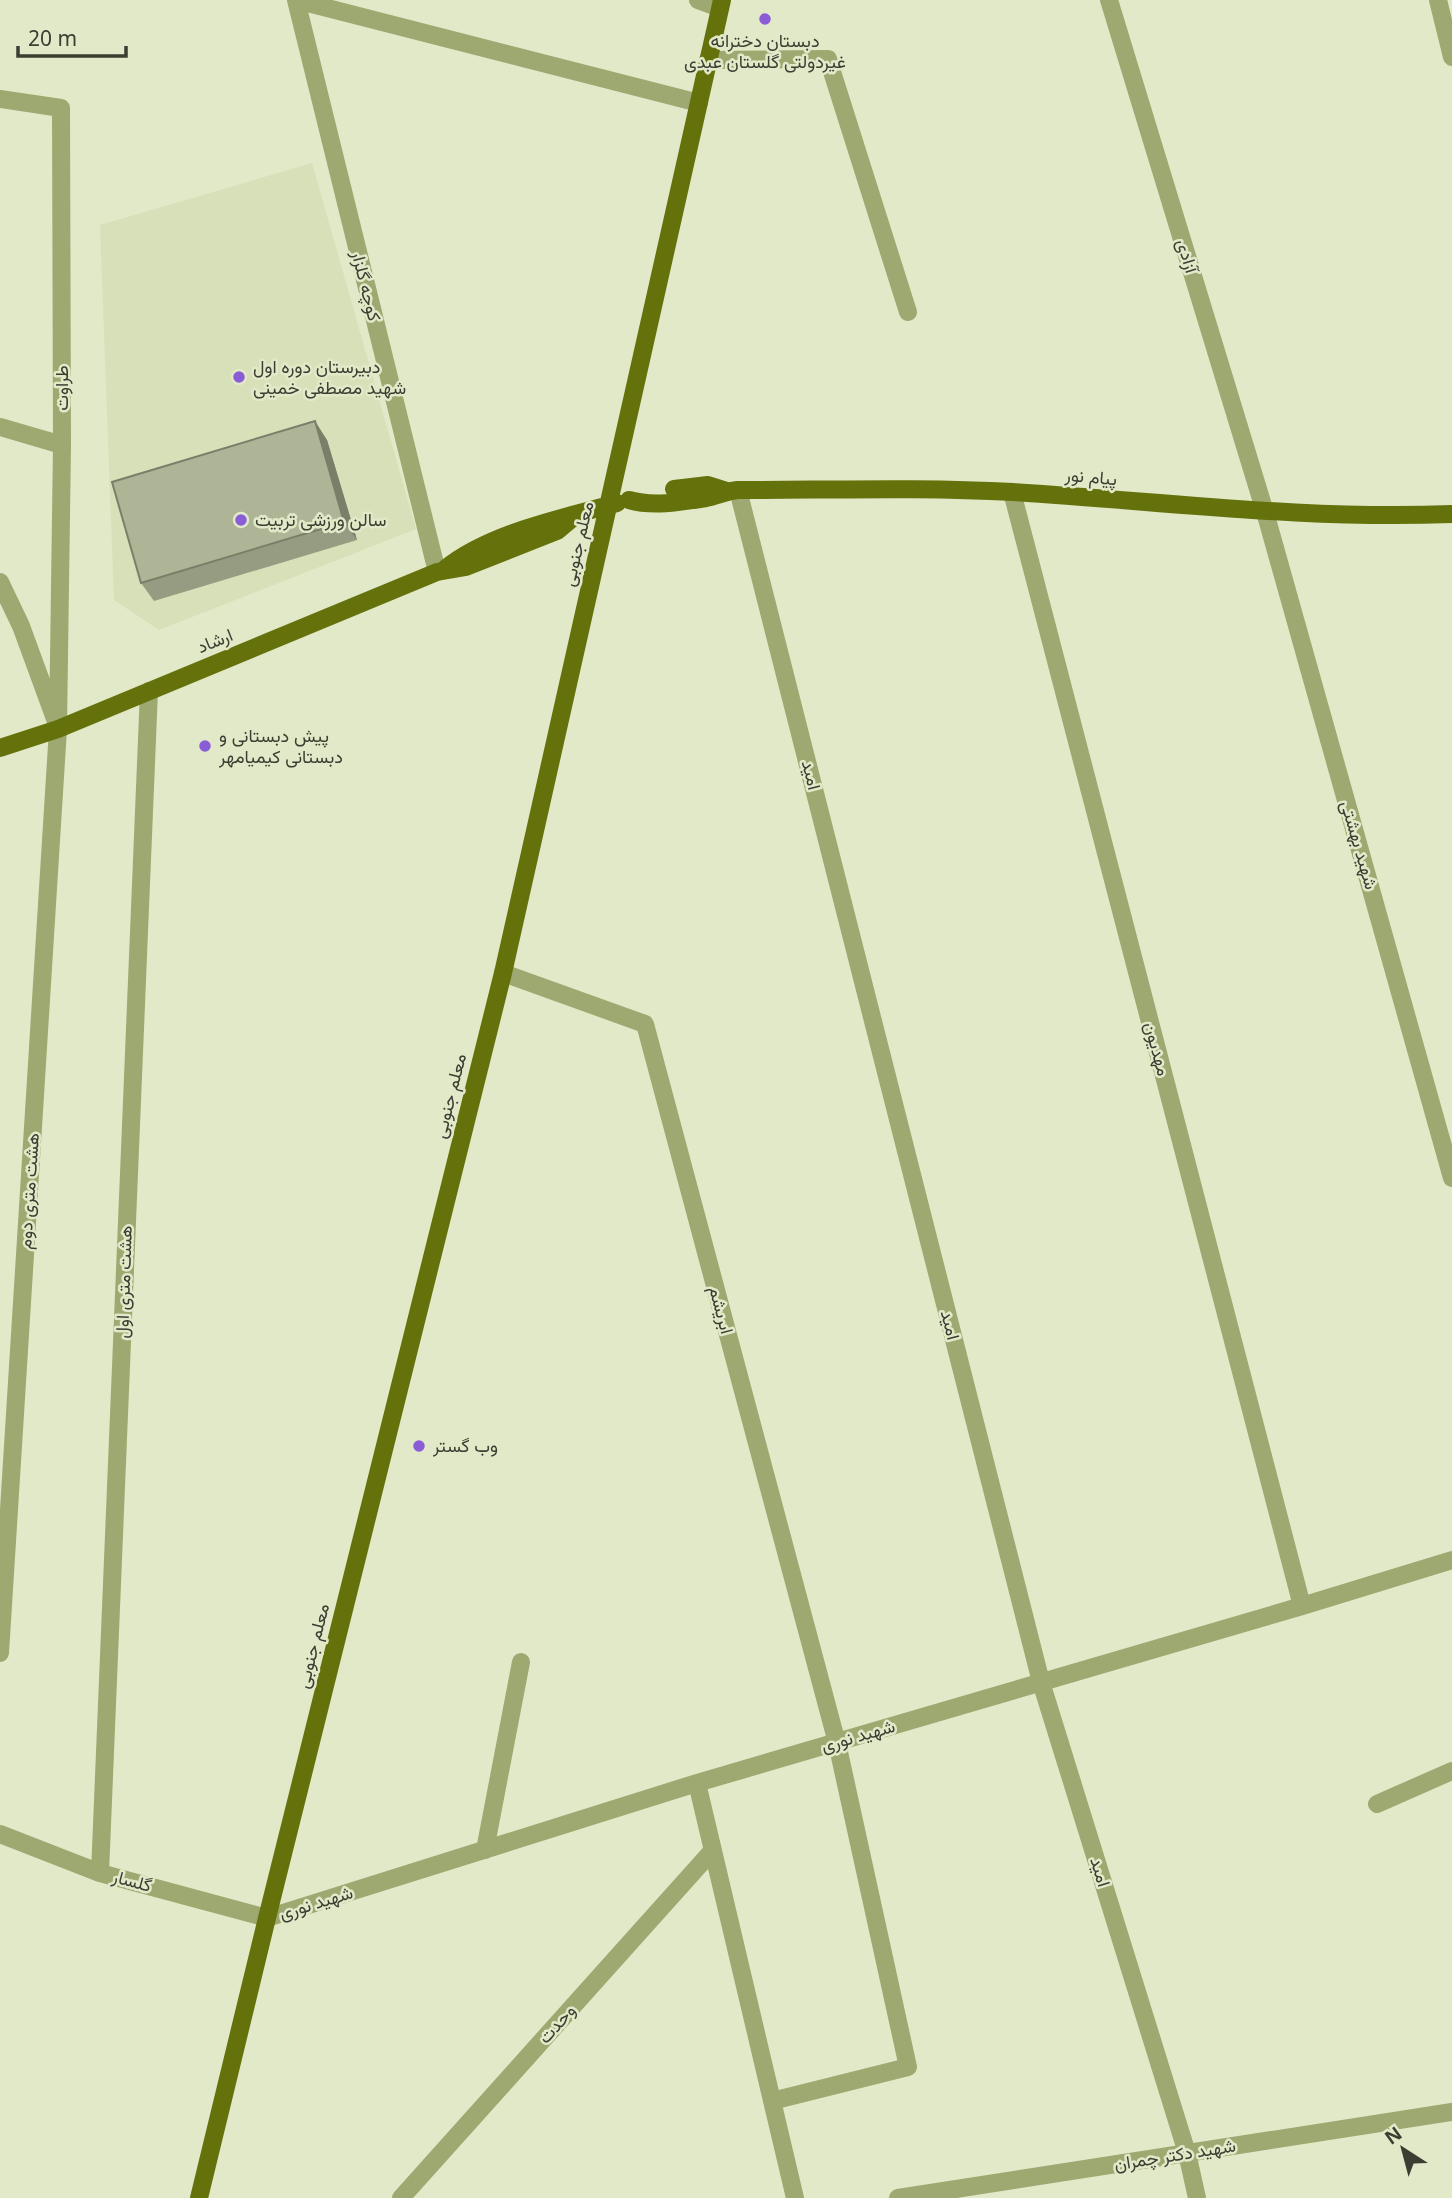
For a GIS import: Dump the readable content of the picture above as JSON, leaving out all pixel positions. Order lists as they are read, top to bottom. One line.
{"streets":{"main road":["پیام نور","معلم جنوبی","ارشاد"],"street":["آزادی","کوچه گلزار","طراوت","امید","شهید بهشتی","مهدیون","هشت متری دوم","هشت متری اول","ابریشم","شهید نوری","گلسار","وحدت","شهید دکتر چمران"]},"crossings":[["آزادی","پیام نور"],["آزادی","شهید بهشتی"],["کوچه گلزار","ارشاد"],["طراوت","ارشاد"],["طراوت","هشت متری دوم"],["پیام نور","معلم جنوبی"],["پیام نور","ارشاد"],["پیام نور","امید"],["پیام نور","شهید بهشتی"],["پیام نور","مهدیون"],["معلم جنوبی","ارشاد"],["معلم جنوبی","ابریشم"],["معلم جنوبی","شهید نوری"],["معلم جنوبی","گلسار"],["ارشاد","هشت متری دوم"],["ارشاد","هشت متری اول"],["امید","شهید نوری"],["امید","شهید دکتر چمران"],["مهدیون","شهید نوری"],["هشت متری اول","گلسار"],["ابریشم","شهید نوری"],["شهید نوری","گلسار"]],"places":["دبستان دخترانه غیردولتی گلستان عبدی","دبیرستان دوره اول شهید مصطفی خمینی","سالن ورزشی تربیت","پیش دبستانی و دبستانی کیمیامهر","وب گستر"],"scale_bar":"20 m","north":"top left"}
